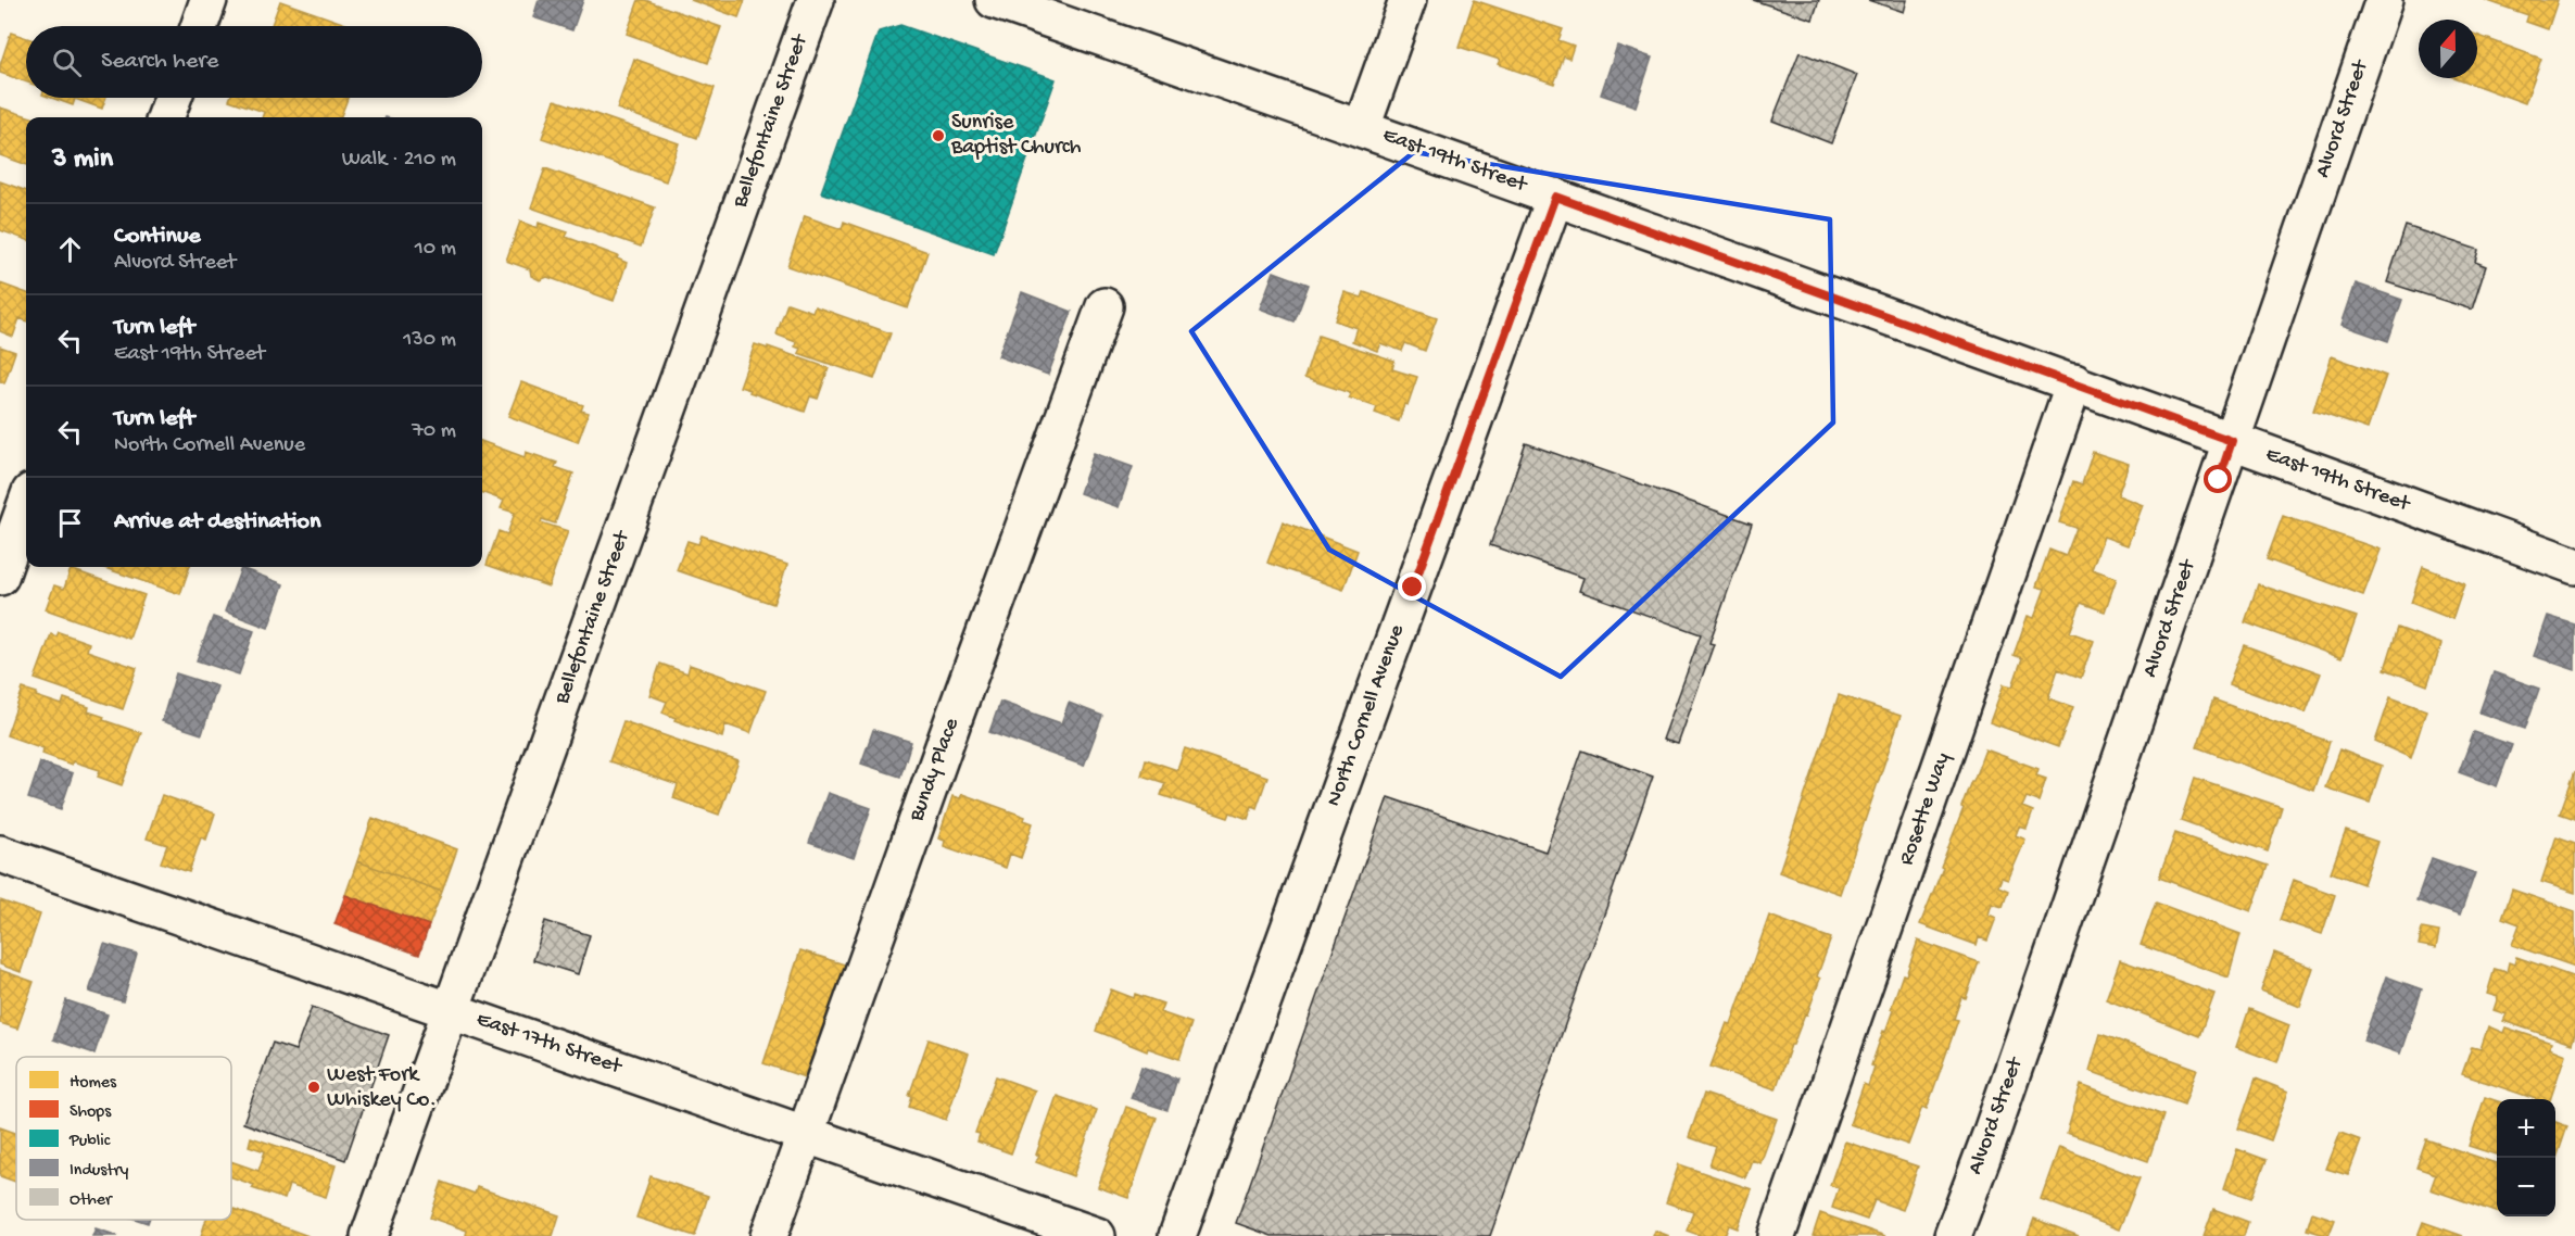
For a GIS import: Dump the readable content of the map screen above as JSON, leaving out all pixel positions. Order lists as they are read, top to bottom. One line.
{"streets":{"street":["Alvord Street","Bellefontaine Street","East 19th Street","North Cornell Avenue","Bundy Place","Rosette Way","East 17th Street"]},"crossings":[["Alvord Street","East 19th Street"],["Bellefontaine Street","East 17th Street"],["East 19th Street","North Cornell Avenue"],["East 19th Street","Rosette Way"],["Bundy Place","East 17th Street"]],"places":["Sunrise Baptist Church","West Fork Whiskey Co."],"legend":["Homes","Shops","Public","Industry","Other"],"north":"top","page":{"search":"Search here","heading":["3 min","Walk · 210 m"],"list":[["Continue","Alvord Street","10 m"],["Turn left","East 19th Street","130 m"],["Turn left","North Cornell Avenue","70 m"],"Arrive at destination"],"map_buttons":["+","−"]}}
